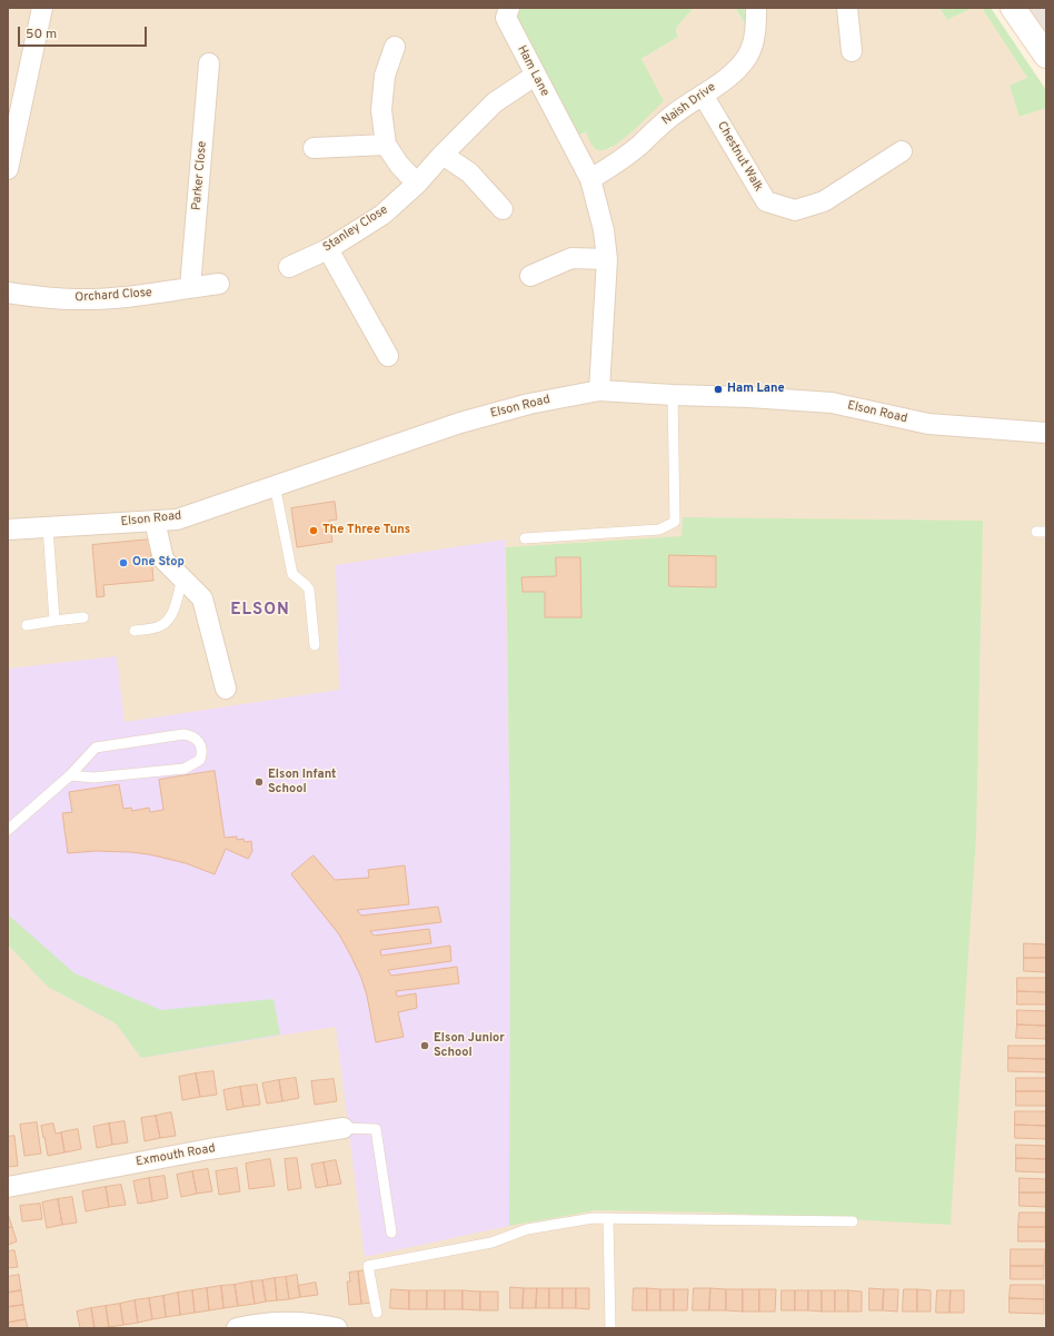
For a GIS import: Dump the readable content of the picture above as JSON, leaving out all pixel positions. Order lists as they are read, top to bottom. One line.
{"streets":{"street":["Ham Lane","Naish Drive","Chestnut Walk","Parker Close","Stanley Close","Orchard Close","Elson Road","Exmouth Road"]},"crossings":[["Ham Lane","Naish Drive"],["Ham Lane","Stanley Close"],["Ham Lane","Elson Road"],["Naish Drive","Chestnut Walk"],["Parker Close","Orchard Close"]],"districts":["ELSON"],"places":["Ham Lane","The Three Tuns","One Stop","Elson Infant School","Elson Junior School"],"scale_bar":"50 m"}
